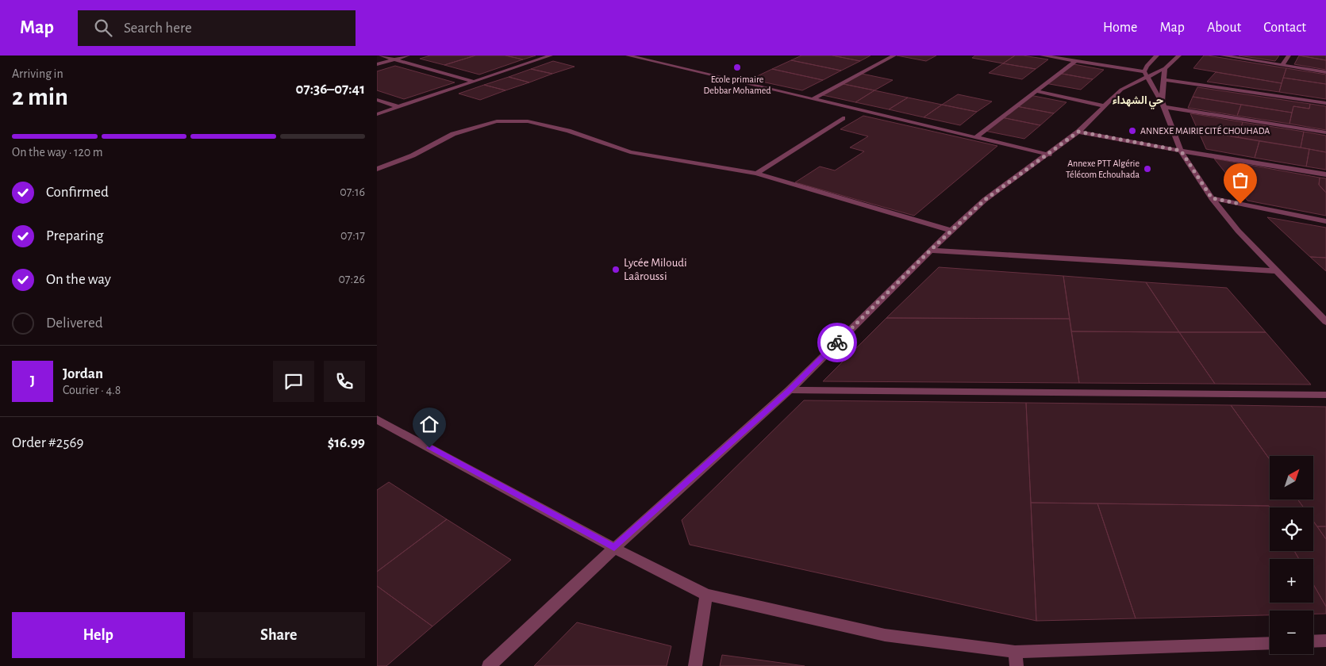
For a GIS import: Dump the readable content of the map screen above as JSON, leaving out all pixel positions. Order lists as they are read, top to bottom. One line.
{"districts":["حي الشهداء"],"places":["Ecole primaire Debbar Mohamed","ANNEXE MAIRIE CITÉ CHOUHADA","Annexe PTT Algérie Télécom Echouhada","Lycée Miloudi Laâroussi"],"north":"top right","page":{"header":"Map","search":"Search here","nav":["Home","Map","About","Contact"],"heading":["2 min","Arriving in","07:36–07:41"],"panel":["Jordan","Courier · 4.8","Order #2569","$16.99"],"bar":"On the way · 120 m","list":[["Confirmed","07:16"],["Preparing","07:17"],["On the way","07:26"],"Delivered"],"round":"J","map_buttons":["+","−"],"buttons":["Help","Share"]}}
